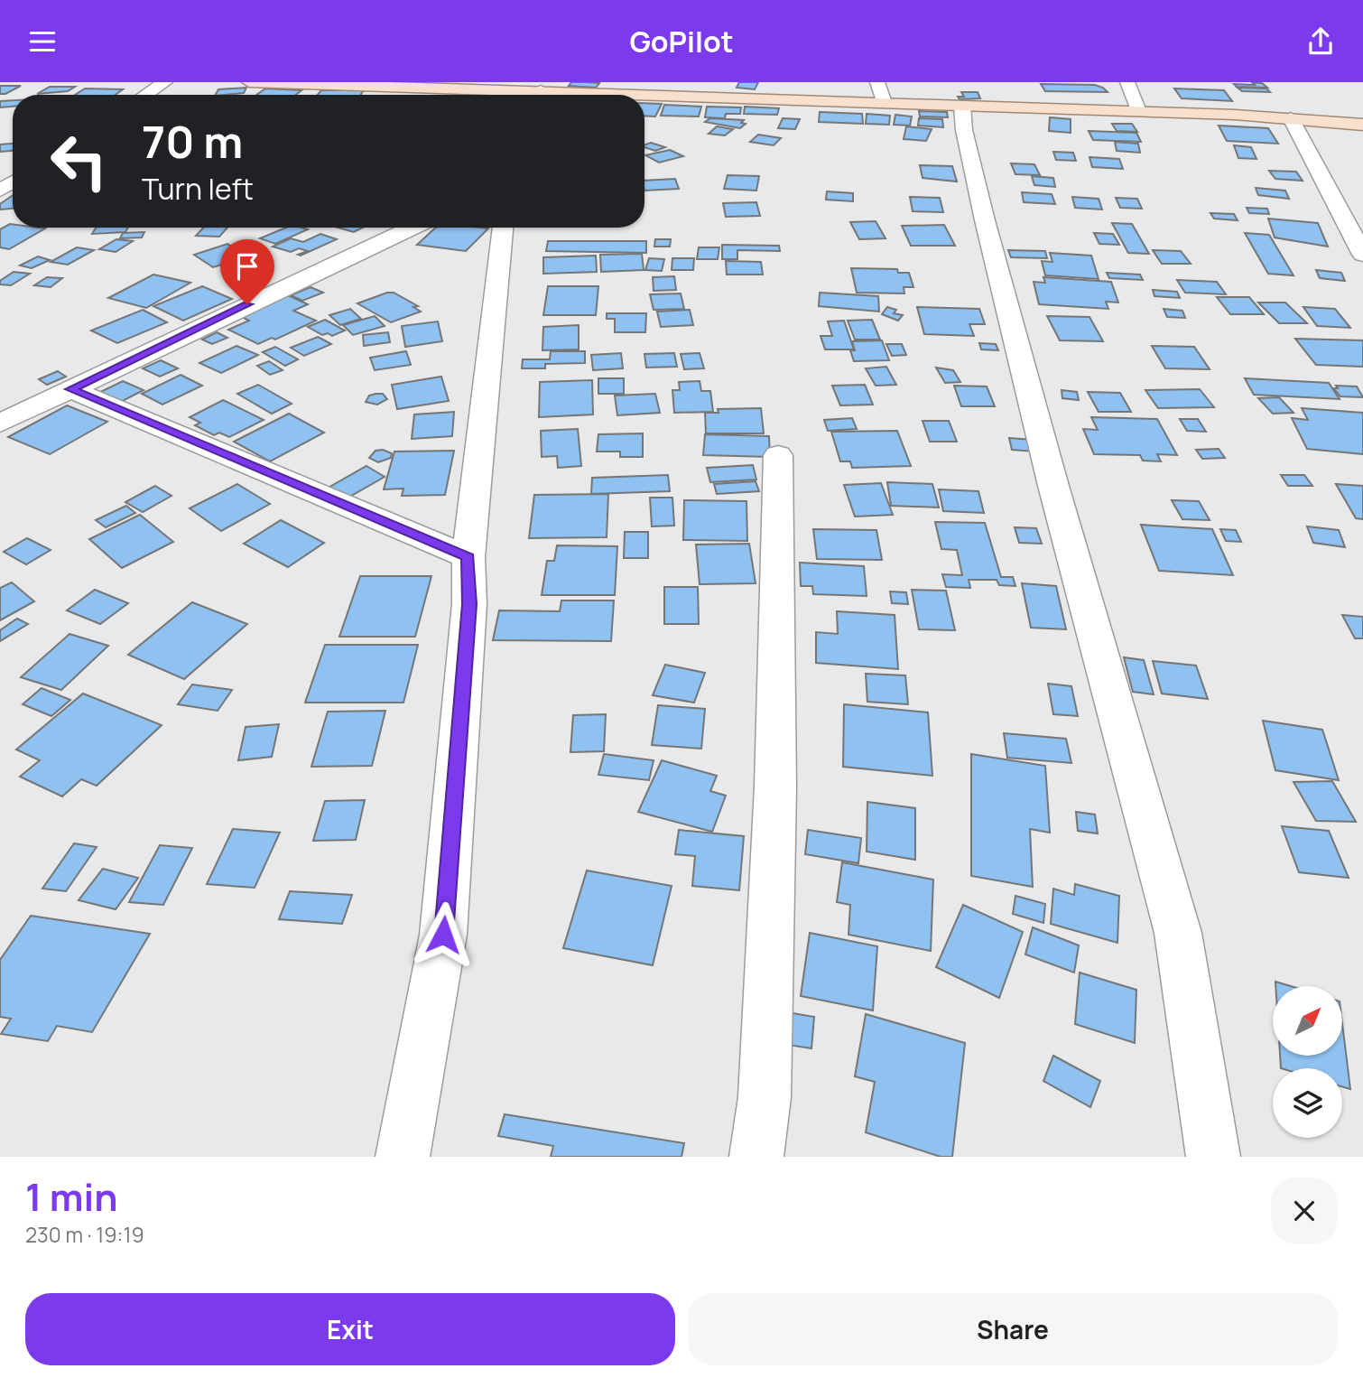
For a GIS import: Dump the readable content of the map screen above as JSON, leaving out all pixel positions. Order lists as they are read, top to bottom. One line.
{"north":"top right","page":{"header":"GoPilot","turn":["70 m","Turn left"],"heading":["1 min","230 m · 19:19"],"buttons":["Exit","Share"]}}
